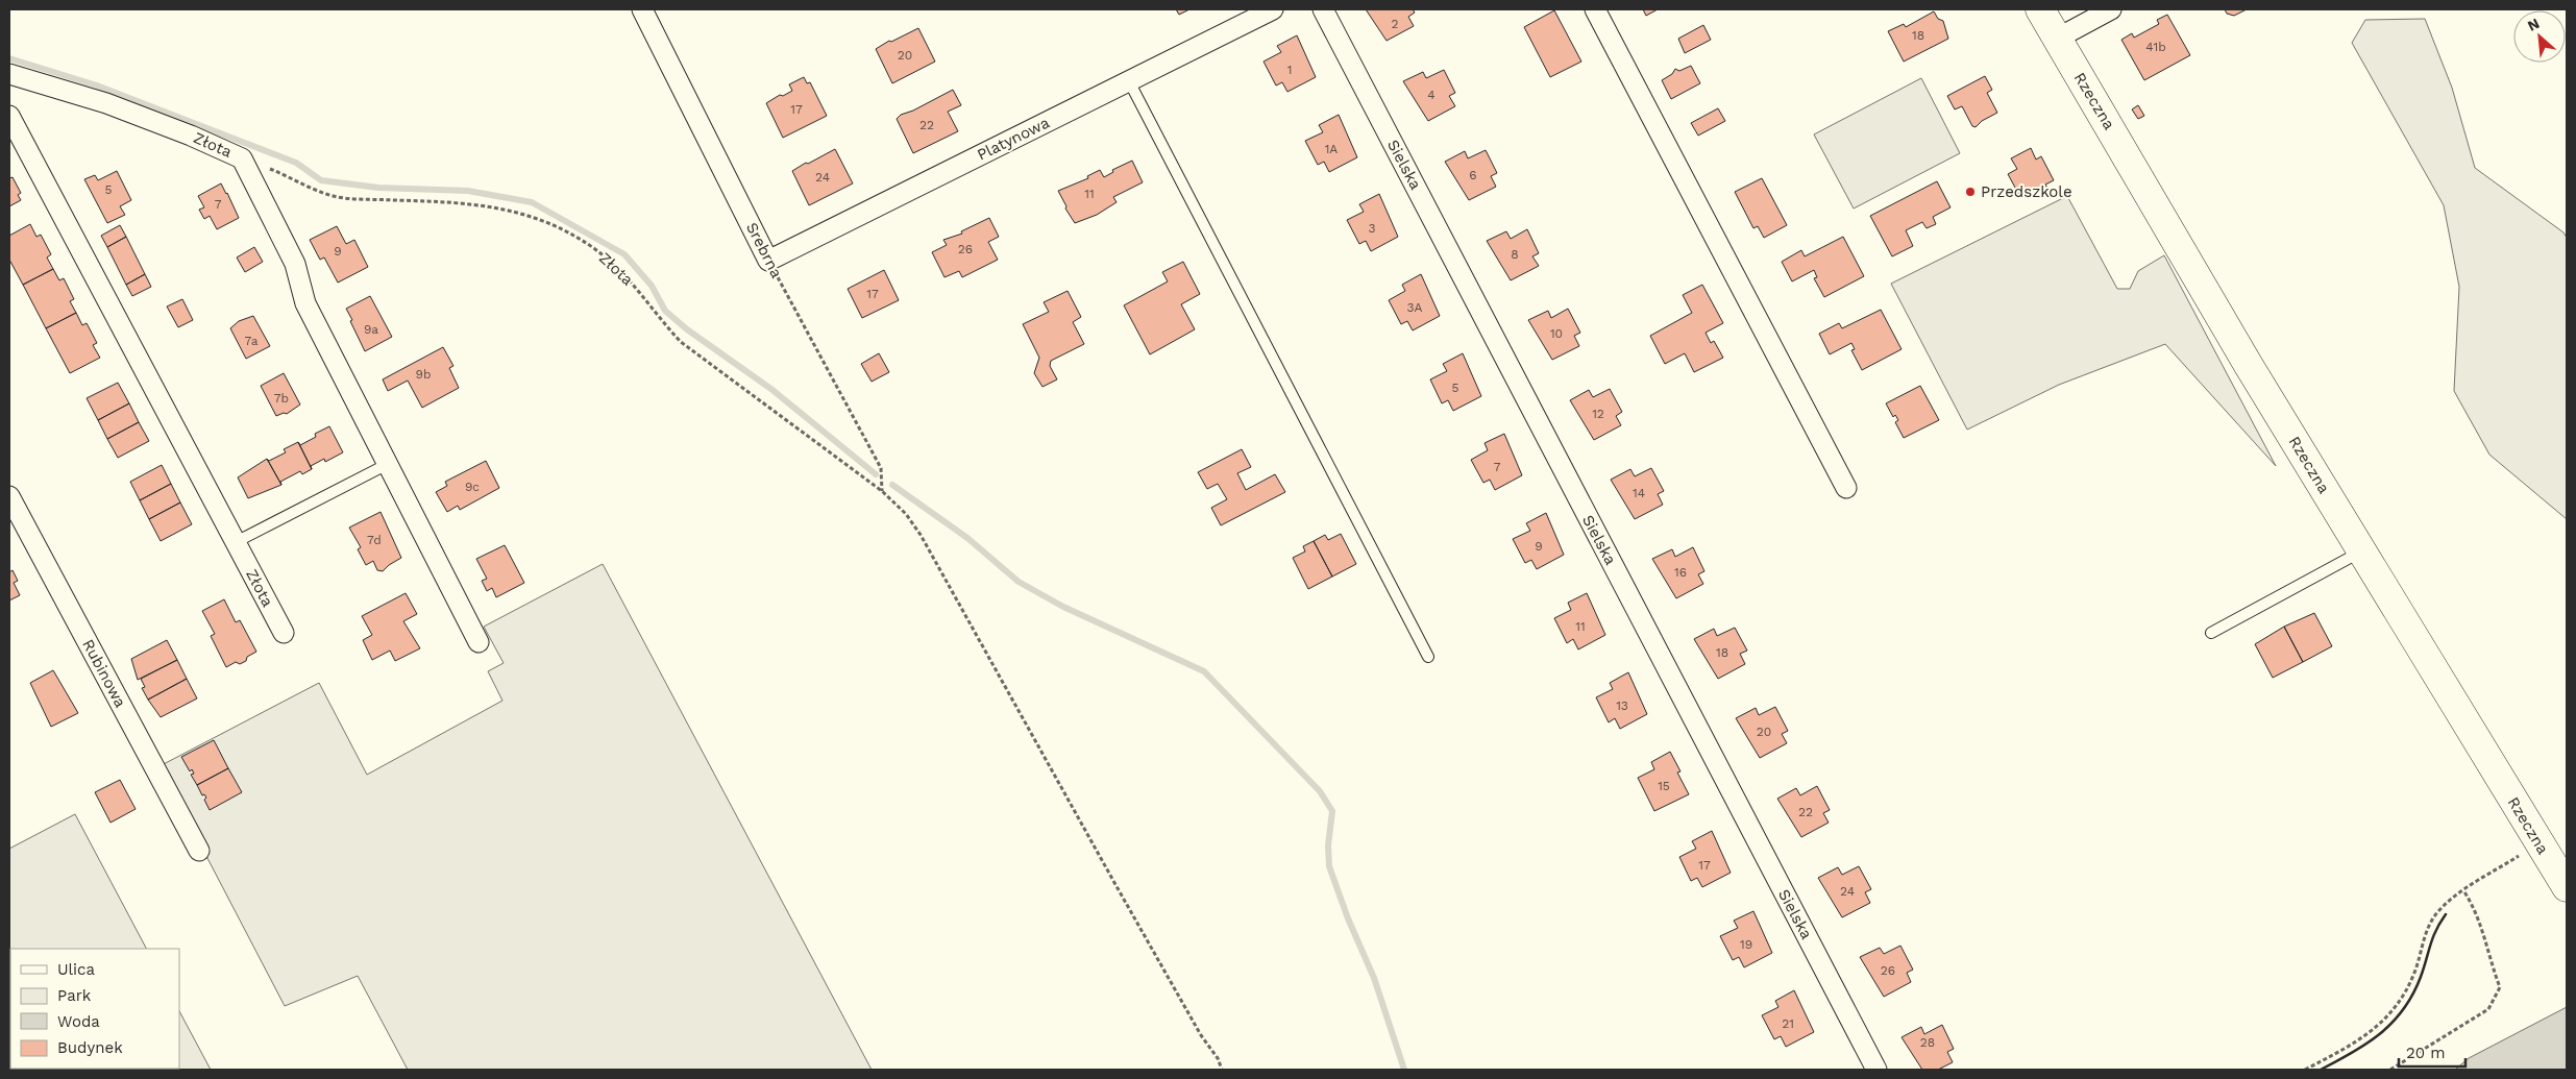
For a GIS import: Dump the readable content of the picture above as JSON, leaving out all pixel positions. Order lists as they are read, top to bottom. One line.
{"streets":{"street":["Rzeczna","Platynowa","Złota","Sielska","Srebrna","Rubinowa"]},"crossings":[["Platynowa","Srebrna"],["Złota","Srebrna"]],"places":["Przedszkole"],"house_numbers":["2","18","41b","20","1","4","17","22","1A","6","24","5","11","7","3","26","9","8","17","3A","9a","10","7a","9b","5","7b","12","7","9c","14","7d","9","16","11","18","13","20","15","22","17","24","19","26","21","28"],"legend":["Ulica","Park","Woda","Budynek"],"scale_bar":"20 m","north":"top left"}
